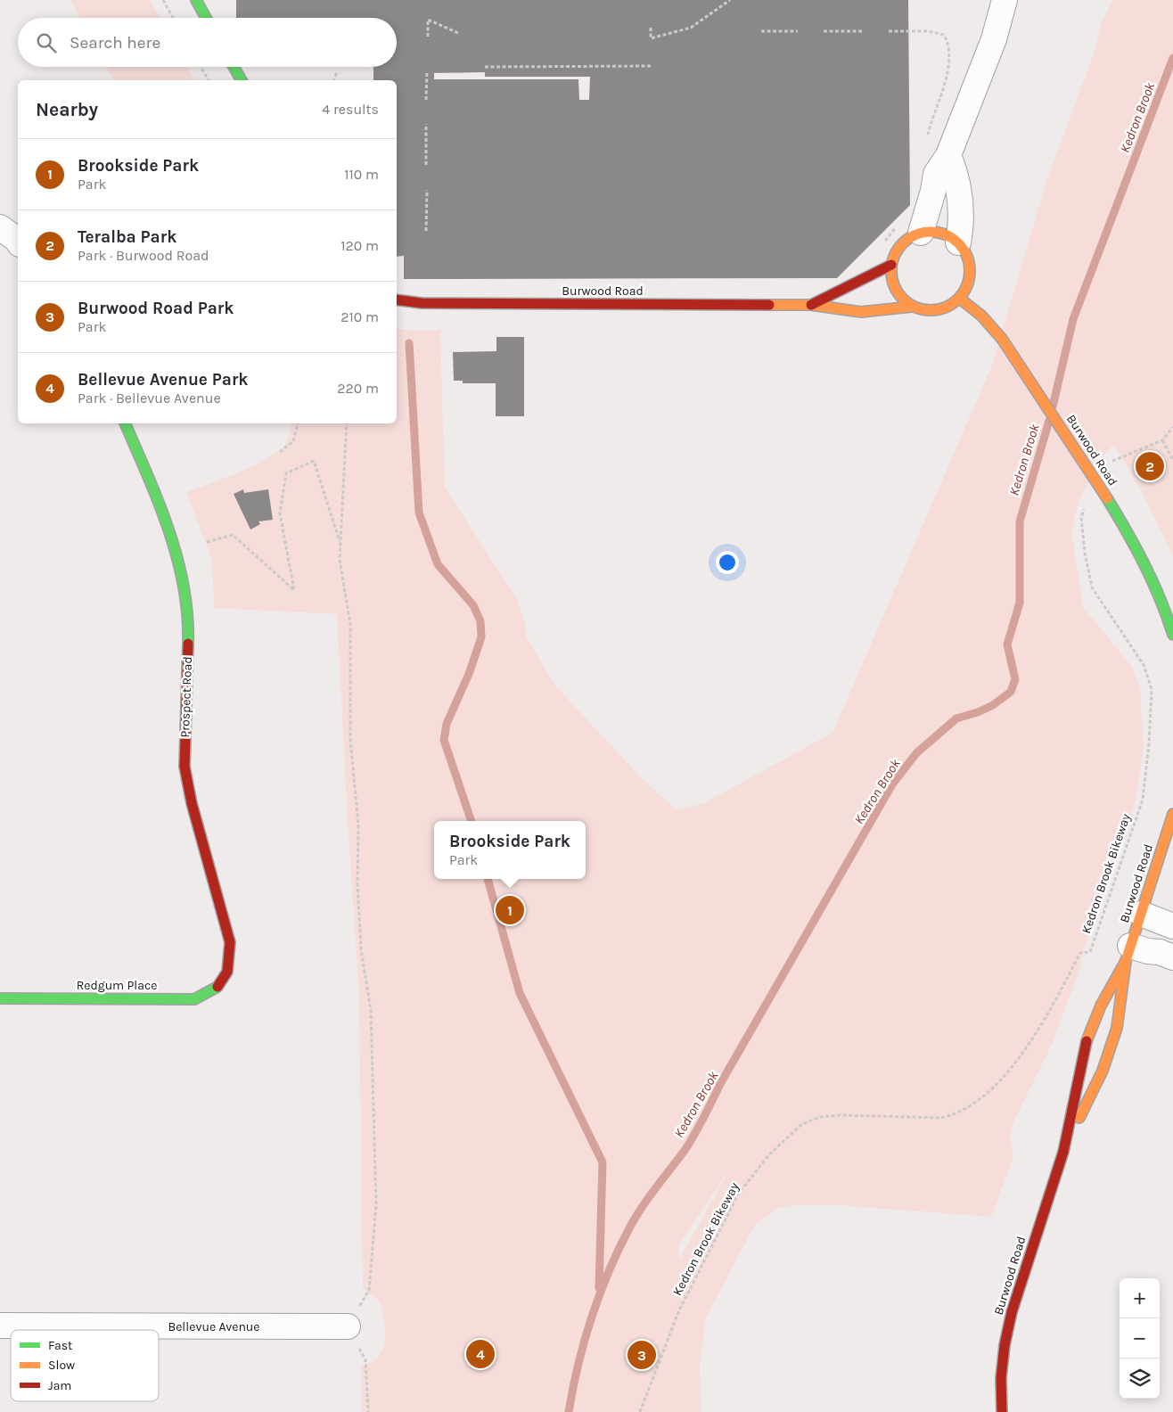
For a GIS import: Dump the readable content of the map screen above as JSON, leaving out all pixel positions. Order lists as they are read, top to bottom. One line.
{"streets":{"street":["Burwood Road","Prospect Road","Redgum Place","Bellevue Avenue"],"path":["Kedron Brook Bikeway"]},"crossings":[["Prospect Road","Redgum Place"]],"water":["Kedron Brook"],"legend":["Fast","Slow","Jam"],"page":{"search":"Search here","heading":["Nearby","4 results"],"list":[{"mark":"1","name":"Brookside Park","note":"Park","value":"110 m"},{"mark":"2","name":"Teralba Park","note":"Park · Burwood Road","value":"120 m"},{"mark":"3","name":"Burwood Road Park","note":"Park","value":"210 m"},{"mark":"4","name":"Bellevue Avenue Park","note":"Park · Bellevue Avenue","value":"220 m"}],"pins":["2","1","4","3"],"popup":["Brookside Park","Park"],"map_buttons":["+","−"]}}
